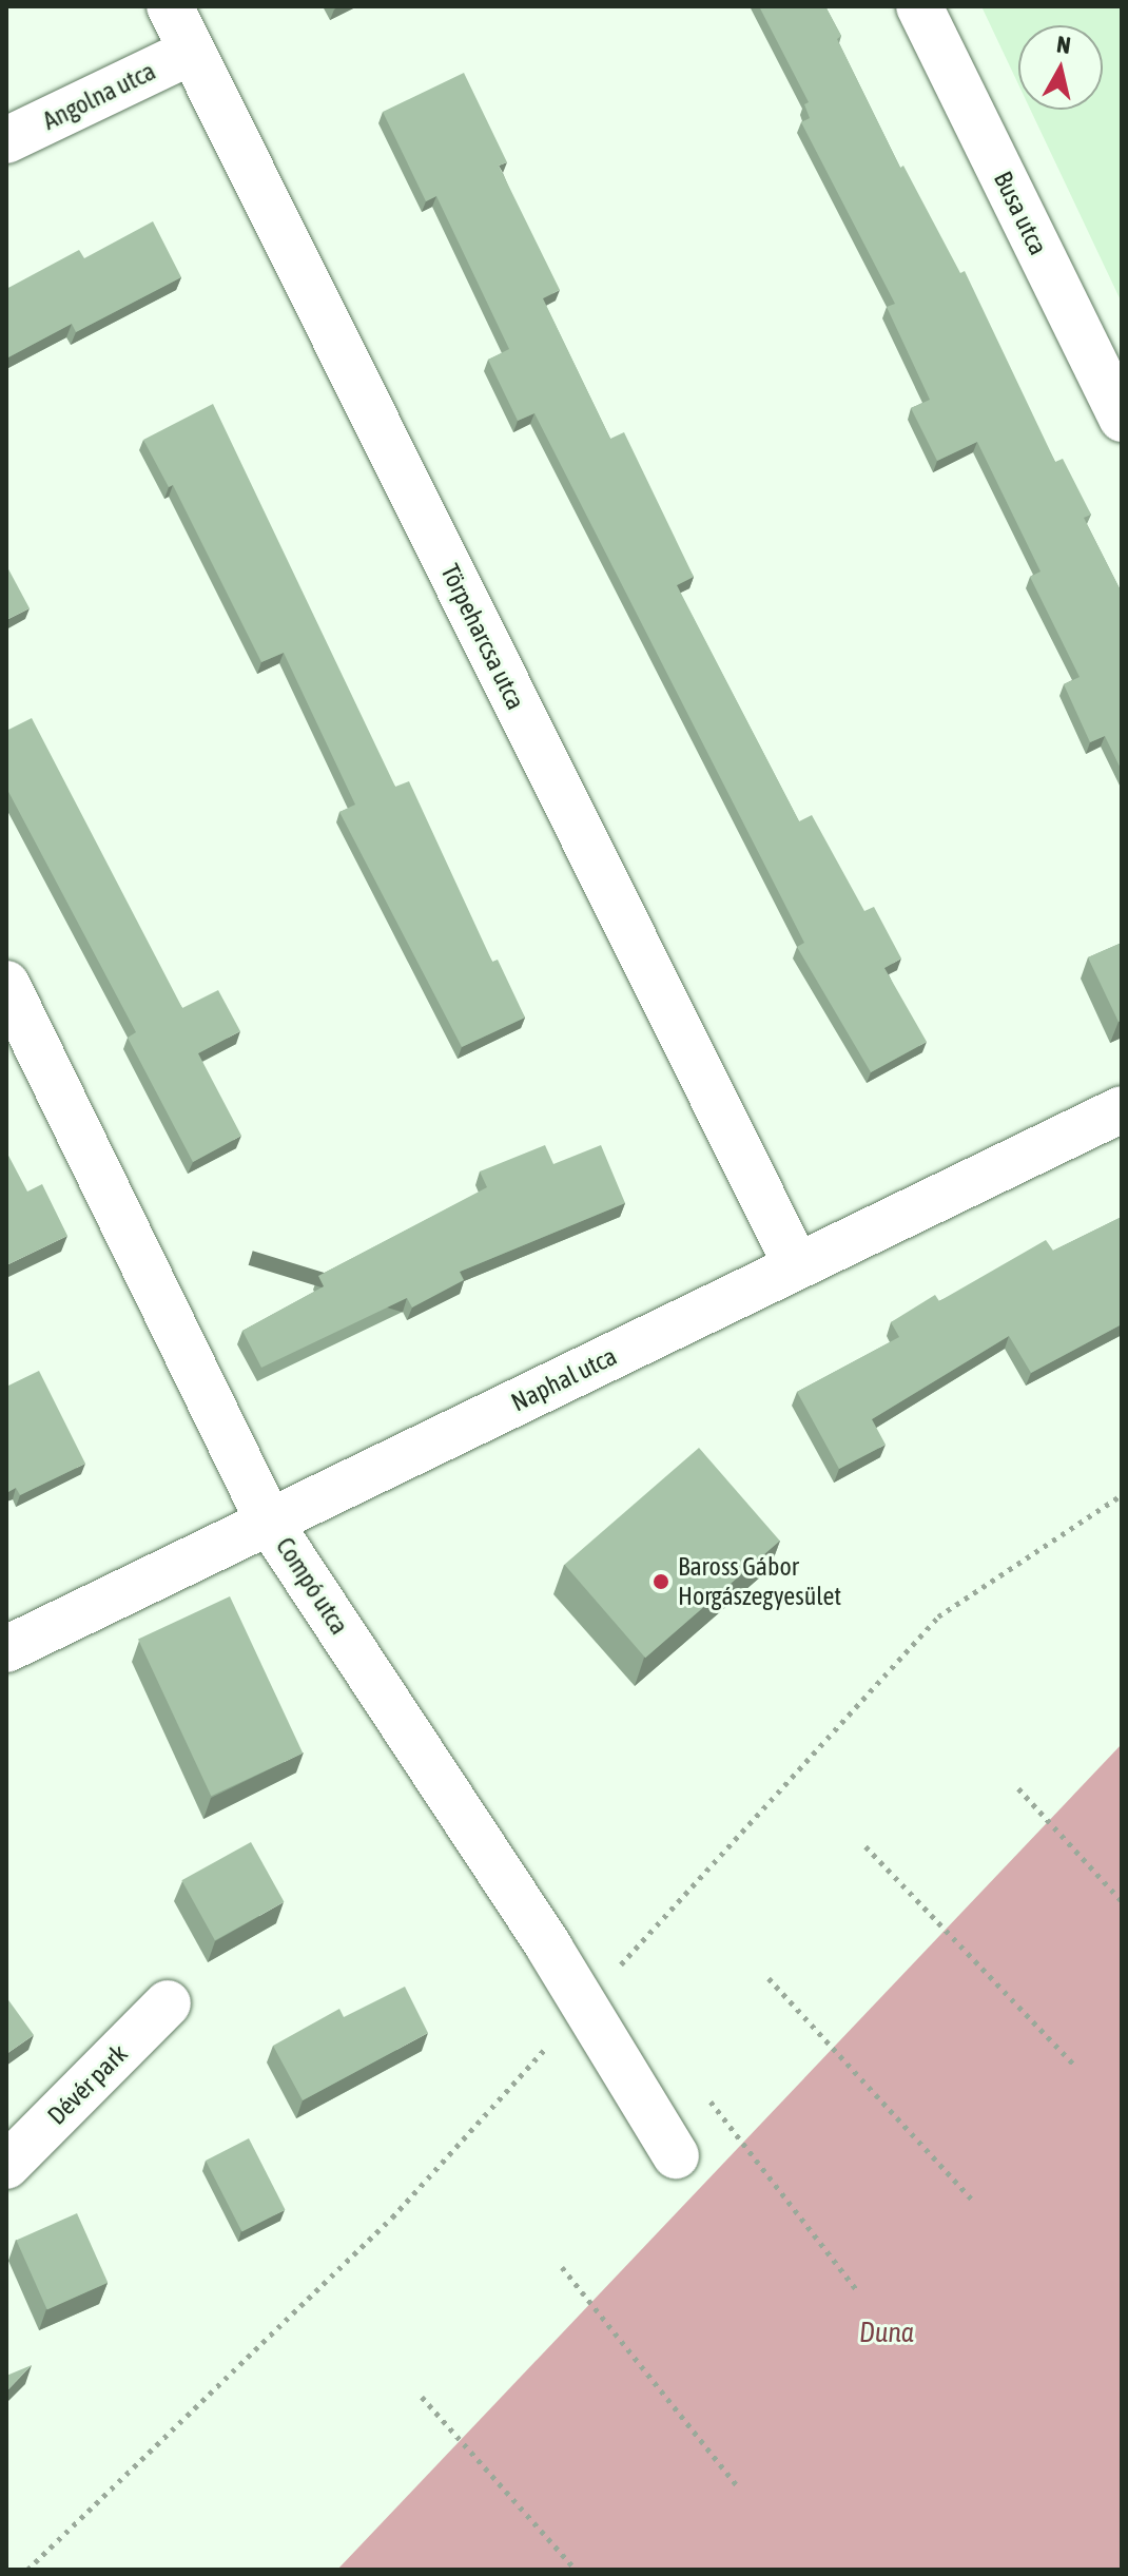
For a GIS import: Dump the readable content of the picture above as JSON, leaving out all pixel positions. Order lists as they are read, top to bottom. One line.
{"streets":{"street":["Angolna utca","Busa utca","Törpeharcsa utca","Naphal utca","Compó utca","Dévér park"]},"crossings":[["Angolna utca","Törpeharcsa utca"],["Törpeharcsa utca","Naphal utca"],["Naphal utca","Compó utca"]],"water":["Duna"],"places":["Baross Gábor Horgászegyesület"],"north":"top"}
